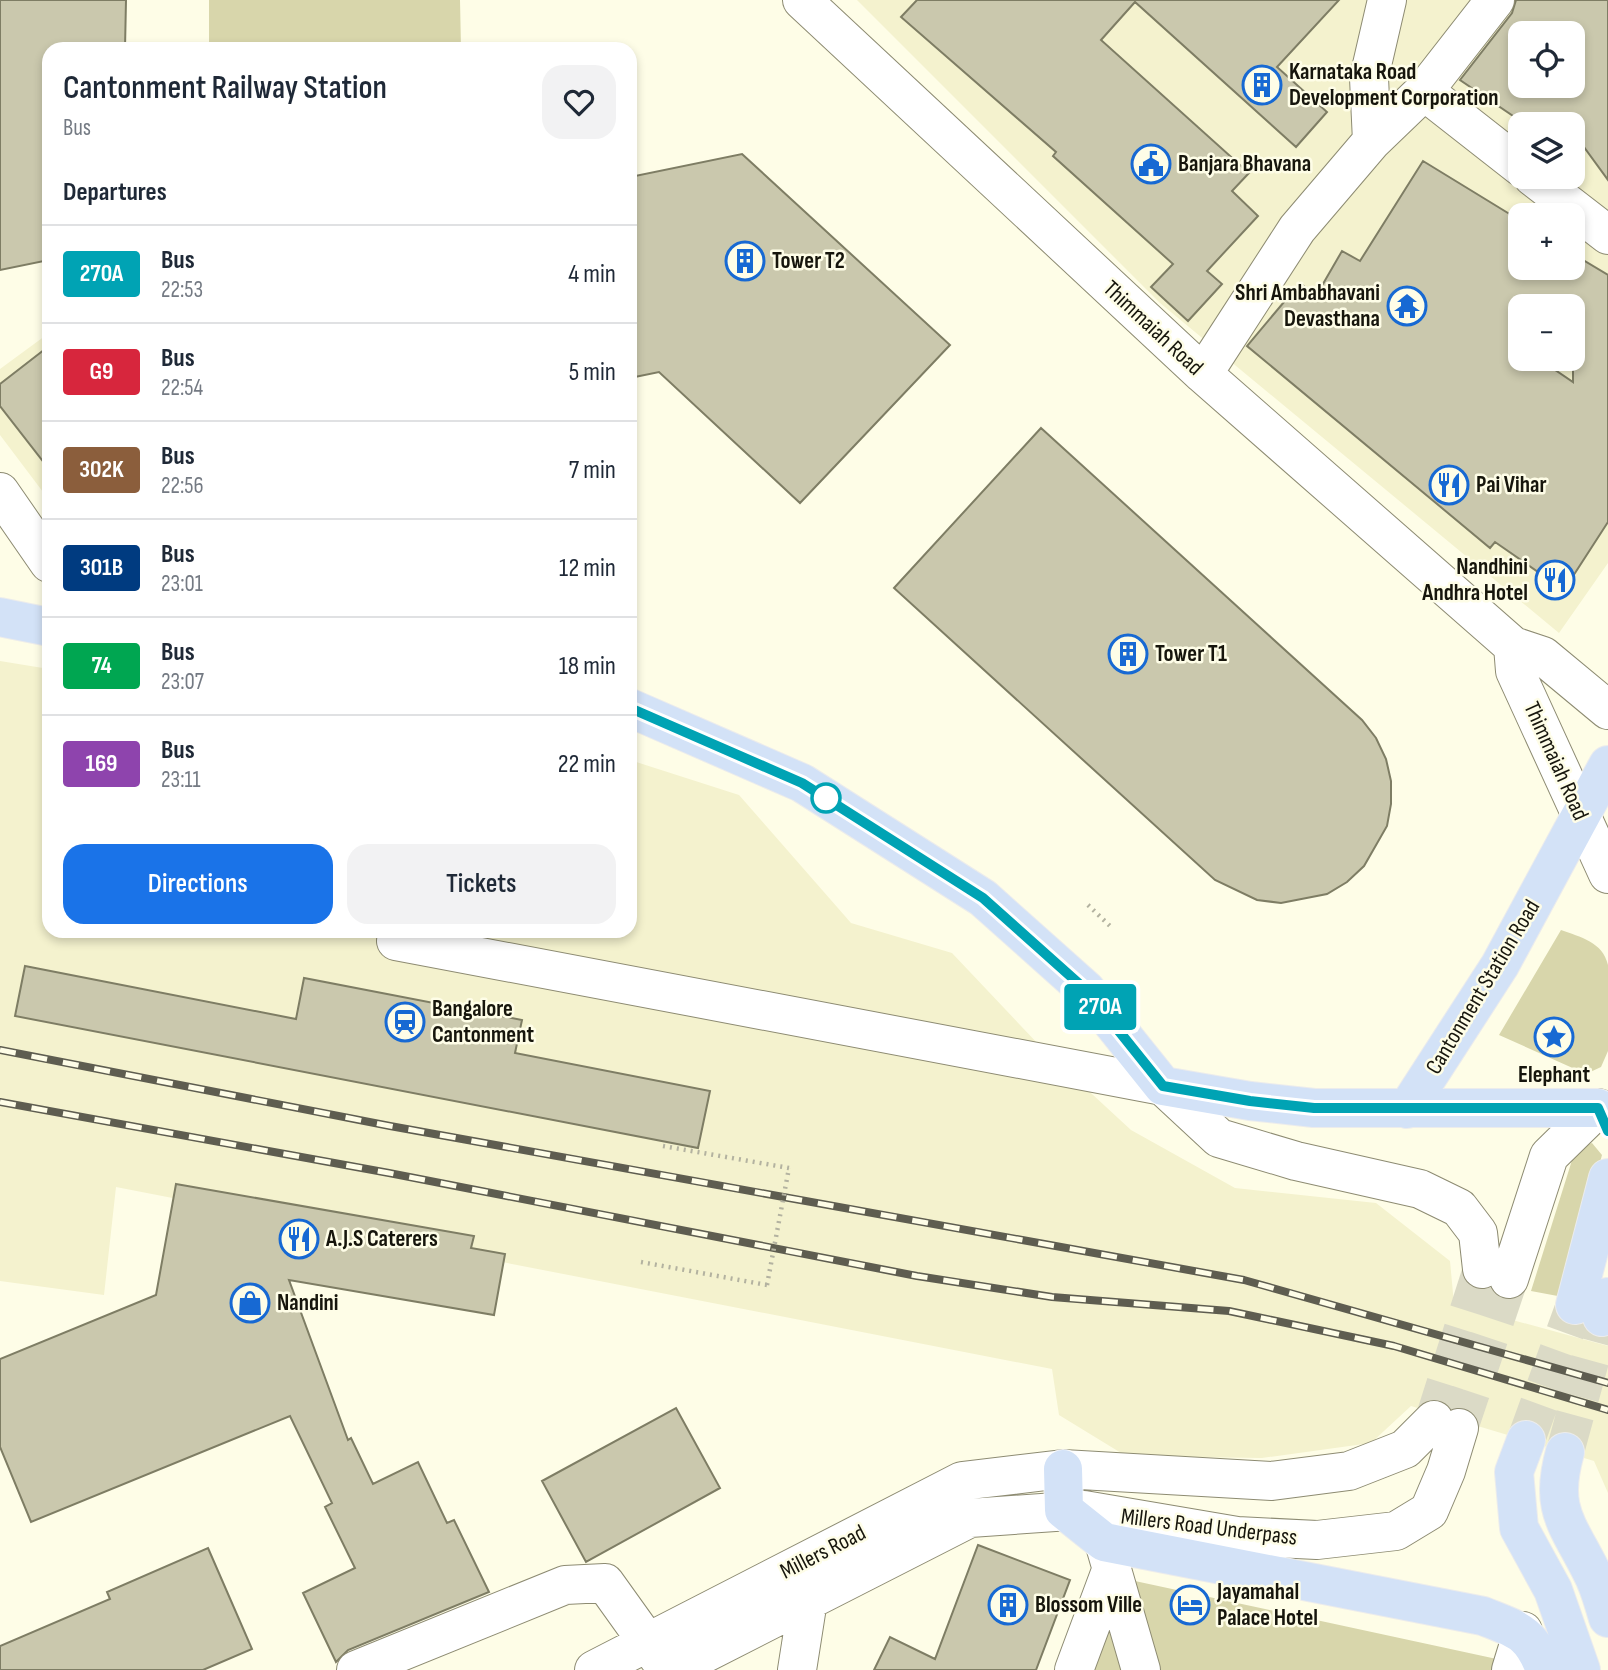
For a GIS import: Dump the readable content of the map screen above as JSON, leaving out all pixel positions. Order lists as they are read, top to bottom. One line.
{"streets":{"main road":["Cantonment Station Road"],"street":["Thimmaiah Road","Millers Road Underpass","Millers Road"]},"crossings":[["Thimmaiah Road","Cantonment Station Road"],["Millers Road Underpass","Millers Road"]],"places":{"building":["Karnataka Road Development Corporation","Tower T2","Tower T1","Blossom Ville"],"public building":["Banjara Bhavana"],"temple":["Shri Ambabhavani Devasthana"],"restaurant":["Pai Vihar","Nandhini Andhra Hotel","A.J.S Caterers"],"station":["Bangalore Cantonment"],"place":["Elephant"],"shop":["Nandini"],"hotel":["Jayamahal Palace Hotel"]},"lines":["bus line 270A"],"page":{"on_map":"270A","map_buttons":["+","−"],"heading":[["Cantonment Railway Station","Bus"],"Departures"],"list":[{"mark":"270A","name":"Bus","note":"22:53","value":"4 min"},{"mark":"G9","name":"Bus","note":"22:54","value":"5 min"},{"mark":"302K","name":"Bus","note":"22:56","value":"7 min"},{"mark":"301B","name":"Bus","note":"23:01","value":"12 min"},{"mark":"74","name":"Bus","note":"23:07","value":"18 min"},{"mark":"169","name":"Bus","note":"23:11","value":"22 min"}],"buttons":["Directions","Tickets"]}}
